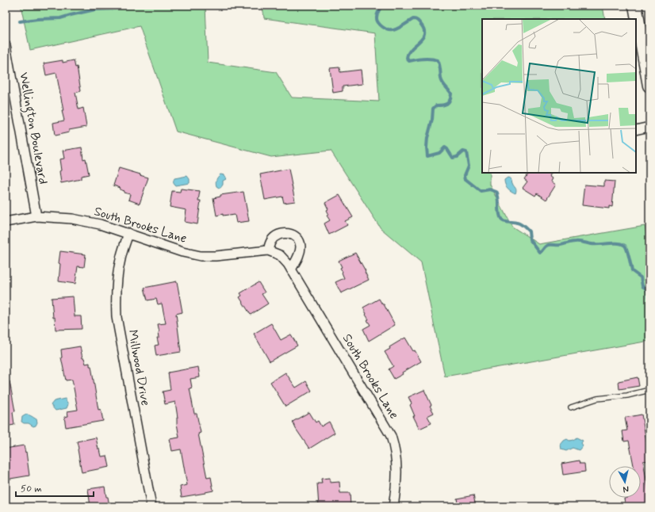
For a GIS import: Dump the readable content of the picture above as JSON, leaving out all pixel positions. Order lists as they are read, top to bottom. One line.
{"streets":{"street":["Wellington Boulevard","South Brooks Lane","Millwood Drive"]},"crossings":[["Wellington Boulevard","South Brooks Lane"],["South Brooks Lane","Millwood Drive"]],"scale_bar":"50 m","north":"bottom"}
